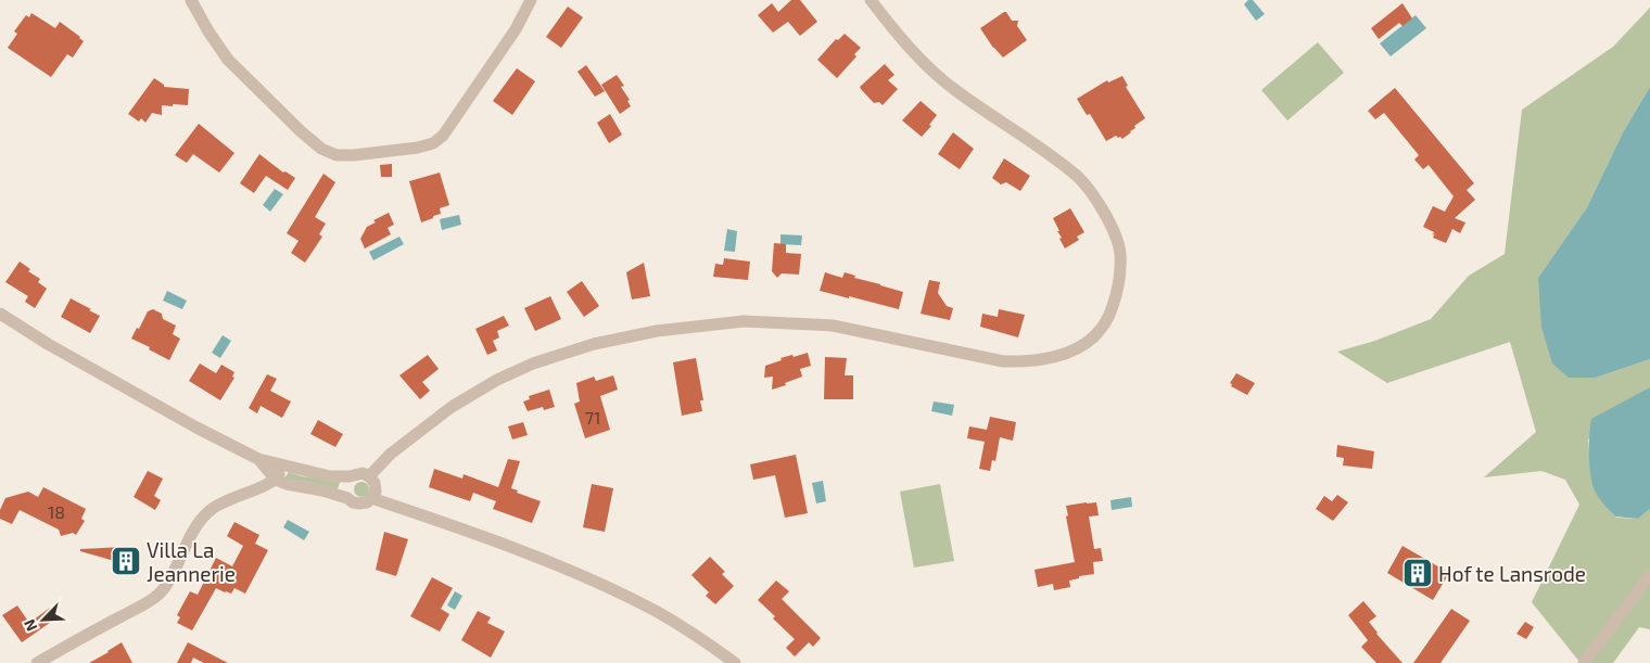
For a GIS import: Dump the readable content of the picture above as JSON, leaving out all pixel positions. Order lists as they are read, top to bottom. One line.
{"places":{"building":["Villa La Jeannerie","Hof te Lansrode"]},"house_numbers":["71","18"],"north":"bottom left"}
